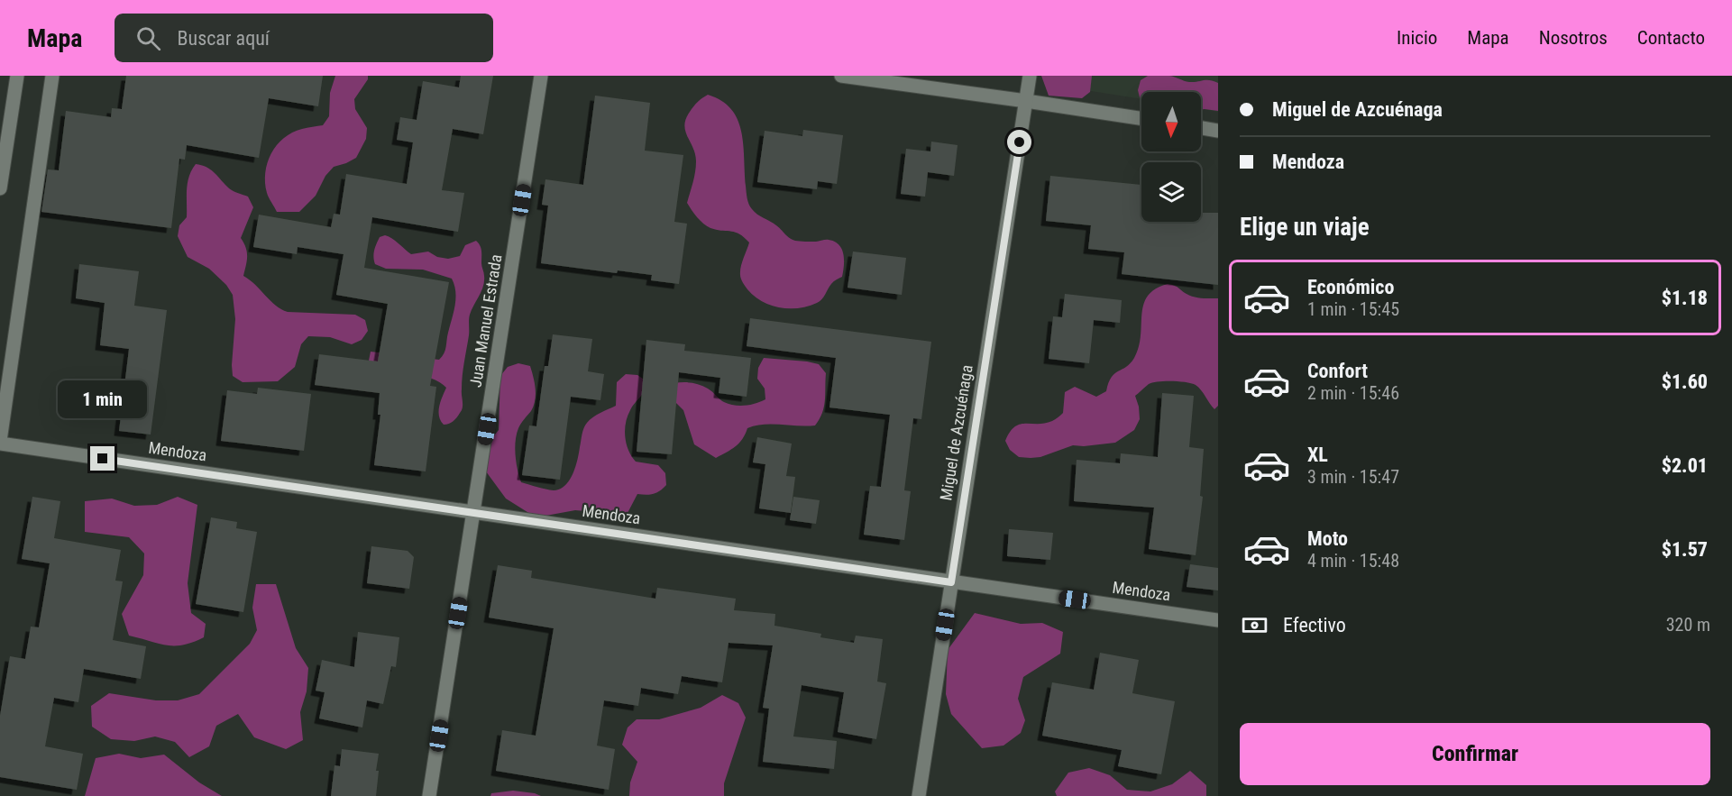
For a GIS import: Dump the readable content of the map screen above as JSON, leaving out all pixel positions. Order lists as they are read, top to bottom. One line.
{"streets":{"street":["Juan Manuel Estrada","Miguel de Azcuénaga","Mendoza"]},"crossings":[["Juan Manuel Estrada","Mendoza"],["Miguel de Azcuénaga","Mendoza"]],"north":"bottom","page":{"header":"Mapa","search":"Buscar aquí","nav":["Inicio","Mapa","Nosotros","Contacto"],"banner":["Miguel de Azcuénaga","Mendoza"],"heading":"Elige un viaje","list":[{"name":"Económico","note":"1 min · 15:45","value":"$1.18"},{"name":"Confort","note":"2 min · 15:46","value":"$1.60"},{"name":"XL","note":"3 min · 15:47","value":"$2.01"},{"name":"Moto","note":"4 min · 15:48","value":"$1.57"}],"bubble":"1 min","pay":["Efectivo","320 m"],"buttons":"Confirmar"}}
